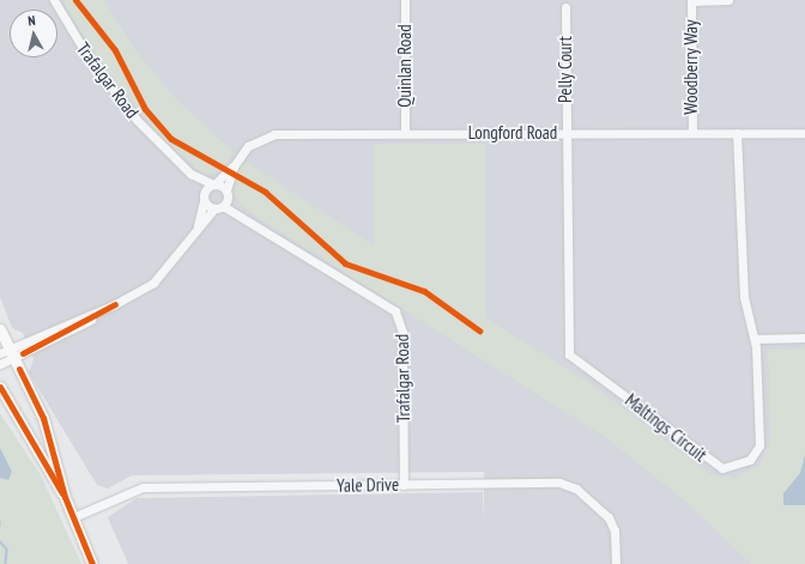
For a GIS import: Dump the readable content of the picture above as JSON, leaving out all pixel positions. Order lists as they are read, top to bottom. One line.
{"streets":{"street":["Quinlan Road","Woodberry Way","Pelly Court","Trafalgar Road","Longford Road","Maltings Circuit","Yale Drive"]},"crossings":[["Quinlan Road","Longford Road"],["Woodberry Way","Longford Road"],["Pelly Court","Longford Road"],["Pelly Court","Maltings Circuit"],["Trafalgar Road","Longford Road"],["Trafalgar Road","Yale Drive"],["Longford Road","Maltings Circuit"]],"north":"top"}
